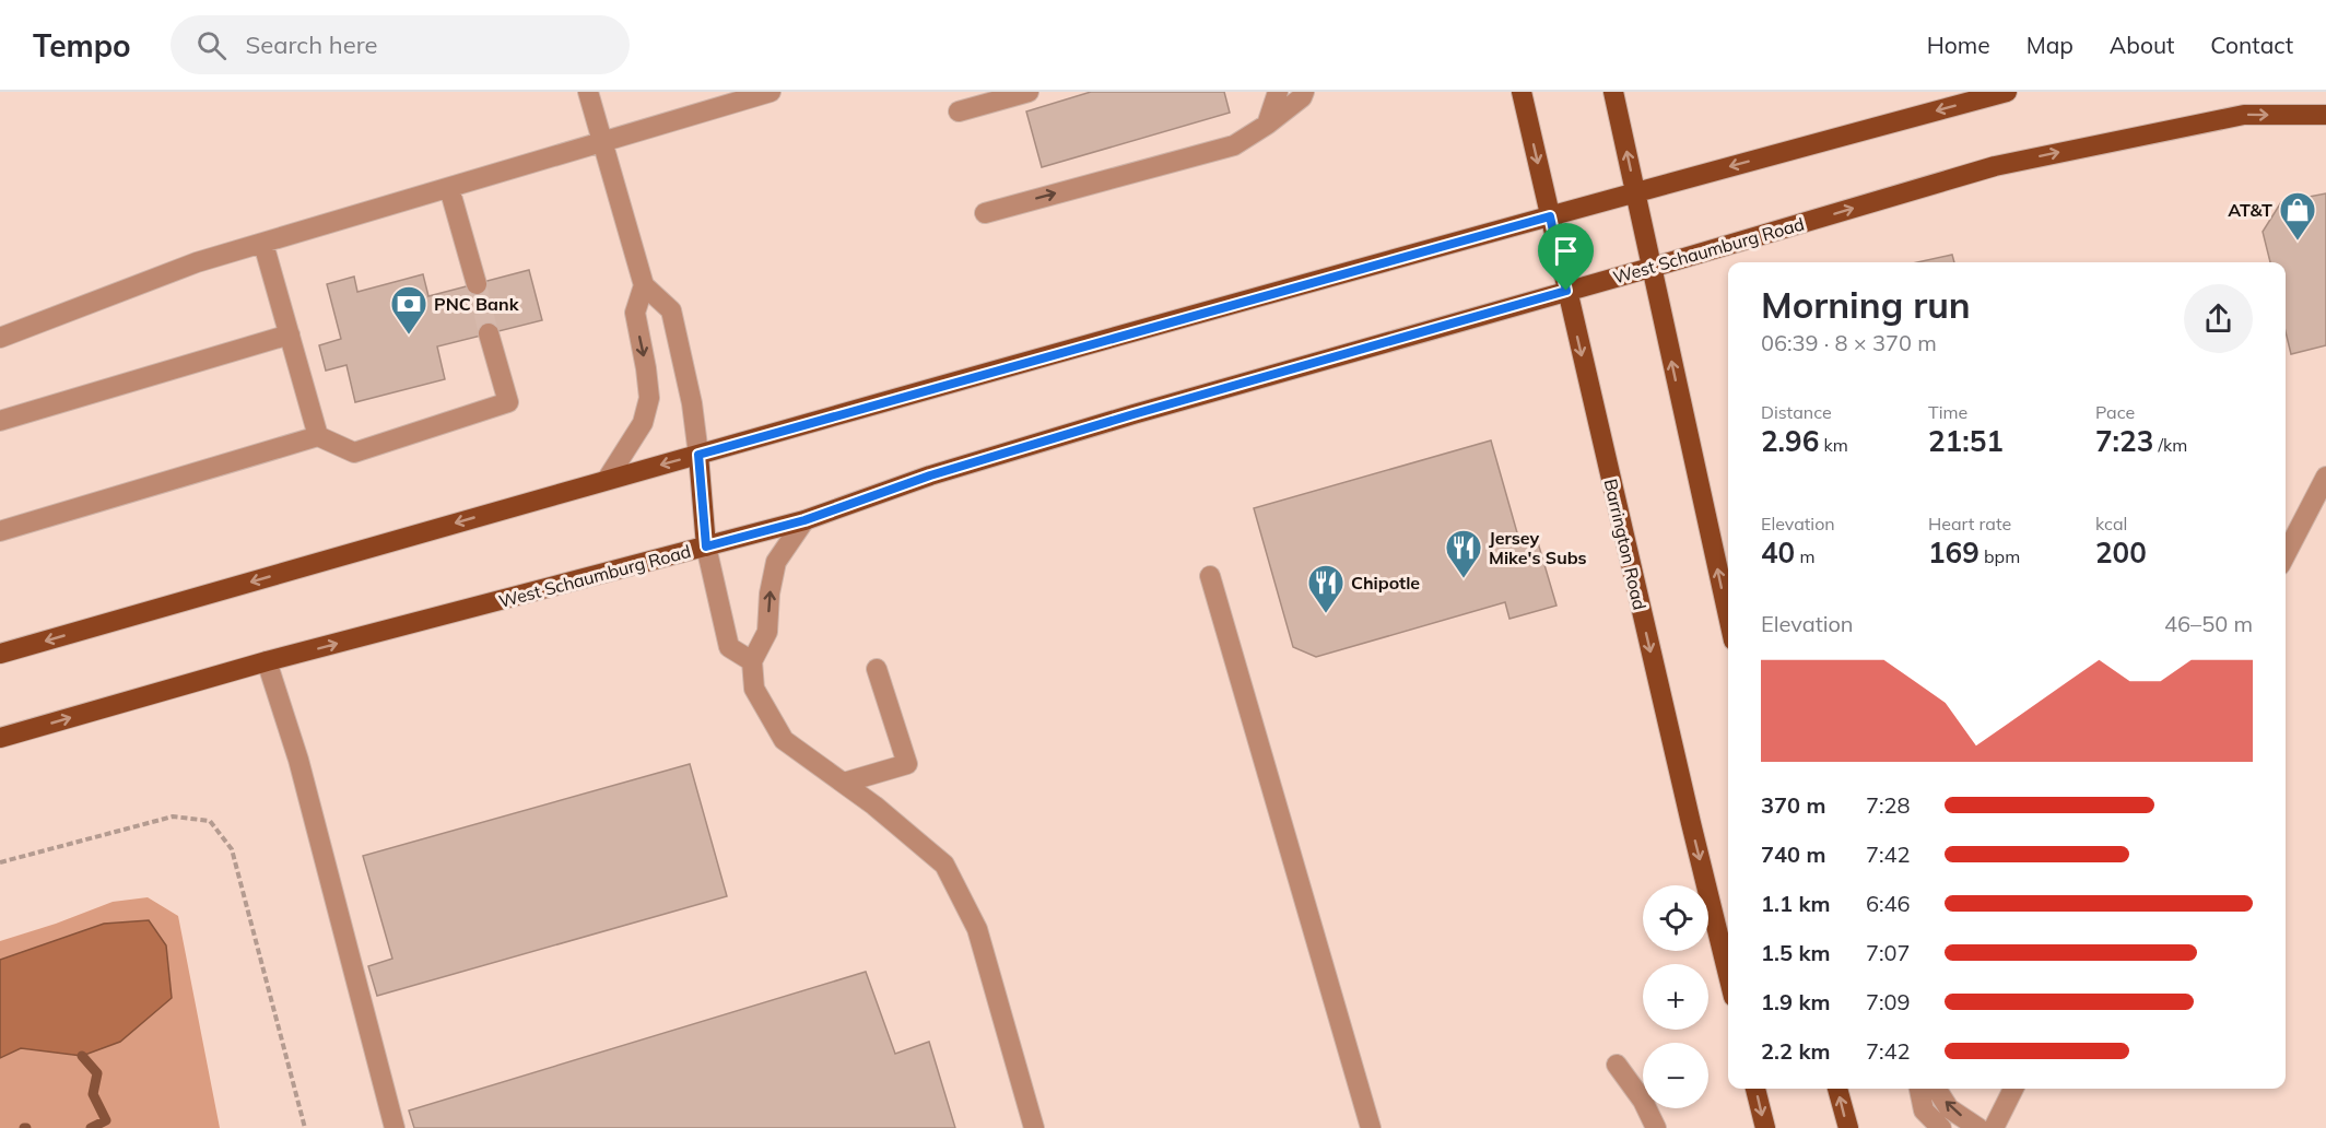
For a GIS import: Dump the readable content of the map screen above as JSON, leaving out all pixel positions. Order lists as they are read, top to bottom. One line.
{"streets":{"main road":["West Schaumburg Road","Barrington Road"]},"crossings":[["West Schaumburg Road","Barrington Road"]],"places":{"shop":["AT&T"],"bank":["PNC Bank"],"restaurant":["Jersey Mike's Subs","Chipotle"]},"page":{"header":"Tempo","search":"Search here","nav":["Home","Map","About","Contact"],"heading":["Morning run","06:39 · 8 × 370 m"],"stats":[["Distance","2.96 km"],["Time","21:51"],["Pace","7:23 /km"],["Elevation","40 m"],["Heart rate","169 bpm"],["kcal","200"]],"chart":["Elevation","46–50 m"],"list":[{"name":"370 m","note":"7:28"},{"name":"740 m","note":"7:42"},{"name":"1.1 km","note":"6:46"},{"name":"1.5 km","note":"7:07"},{"name":"1.9 km","note":"7:09"},{"name":"2.2 km","note":"7:42"}],"map_buttons":["+","−"]}}
